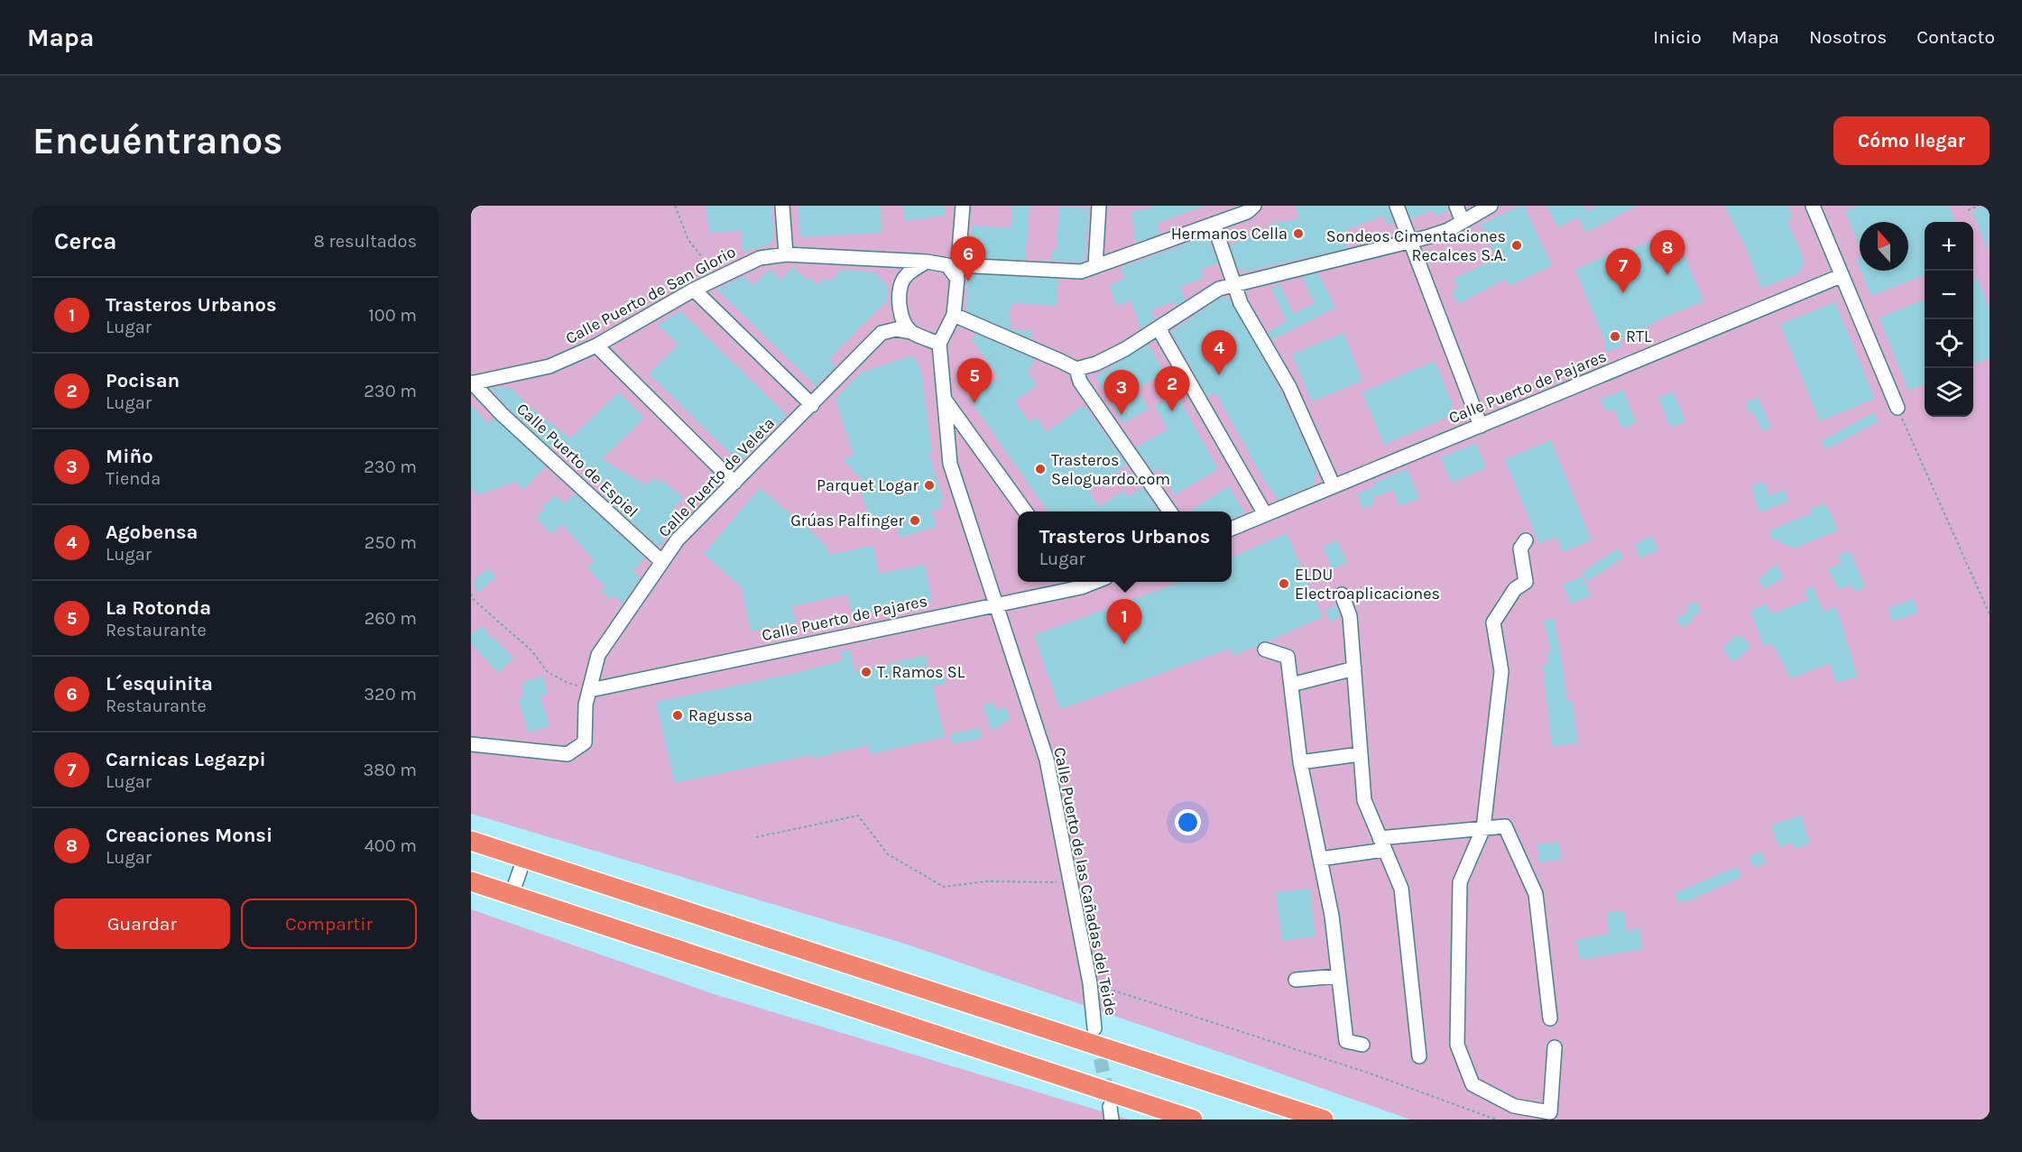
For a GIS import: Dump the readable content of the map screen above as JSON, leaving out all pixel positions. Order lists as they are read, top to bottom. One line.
{"streets":{"street":["Calle Puerto de San Glorio","Calle Puerto de Pajares","Calle Puerto de Espiel","Calle Puerto de Veleta","Calle Puerto de las Cañadas del Teide"]},"crossings":[["Calle Puerto de San Glorio","Calle Puerto de Espiel"],["Calle Puerto de San Glorio","Calle Puerto de Veleta"],["Calle Puerto de San Glorio","Calle Puerto de las Cañadas del Teide"],["Calle Puerto de Pajares","Calle Puerto de Veleta"],["Calle Puerto de Pajares","Calle Puerto de las Cañadas del Teide"],["Calle Puerto de Espiel","Calle Puerto de Veleta"],["Calle Puerto de Veleta","Calle Puerto de las Cañadas del Teide"]],"places":["Hermanos Cella","Sondeos Cimentaciones Recalces S.A.","RTL","Trasteros Seloguardo.com","Parquet Logar","Grúas Palfinger","ELDU Electroaplicaciones","T. Ramos SL","Ragussa"],"north":"top","page":{"header":"Mapa","nav":["Inicio","Mapa","Nosotros","Contacto"],"buttons":["Cómo llegar",["Guardar","Compartir"]],"title":"Encuéntranos","heading":["Cerca","8 resultados"],"map_buttons":["+","−"],"pins":["8","6","7","4","5","2","3","1"],"list":[{"mark":"1","name":"Trasteros Urbanos","note":"Lugar","value":"100 m"},{"mark":"2","name":"Pocisan","note":"Lugar","value":"230 m"},{"mark":"3","name":"Miño","note":"Tienda","value":"230 m"},{"mark":"4","name":"Agobensa","note":"Lugar","value":"250 m"},{"mark":"5","name":"La Rotonda","note":"Restaurante","value":"260 m"},{"mark":"6","name":"L´esquinita","note":"Restaurante","value":"320 m"},{"mark":"7","name":"Carnicas Legazpi","note":"Lugar","value":"380 m"},{"mark":"8","name":"Creaciones Monsi","note":"Lugar","value":"400 m"}],"popup":["Trasteros Urbanos","Lugar"]}}
